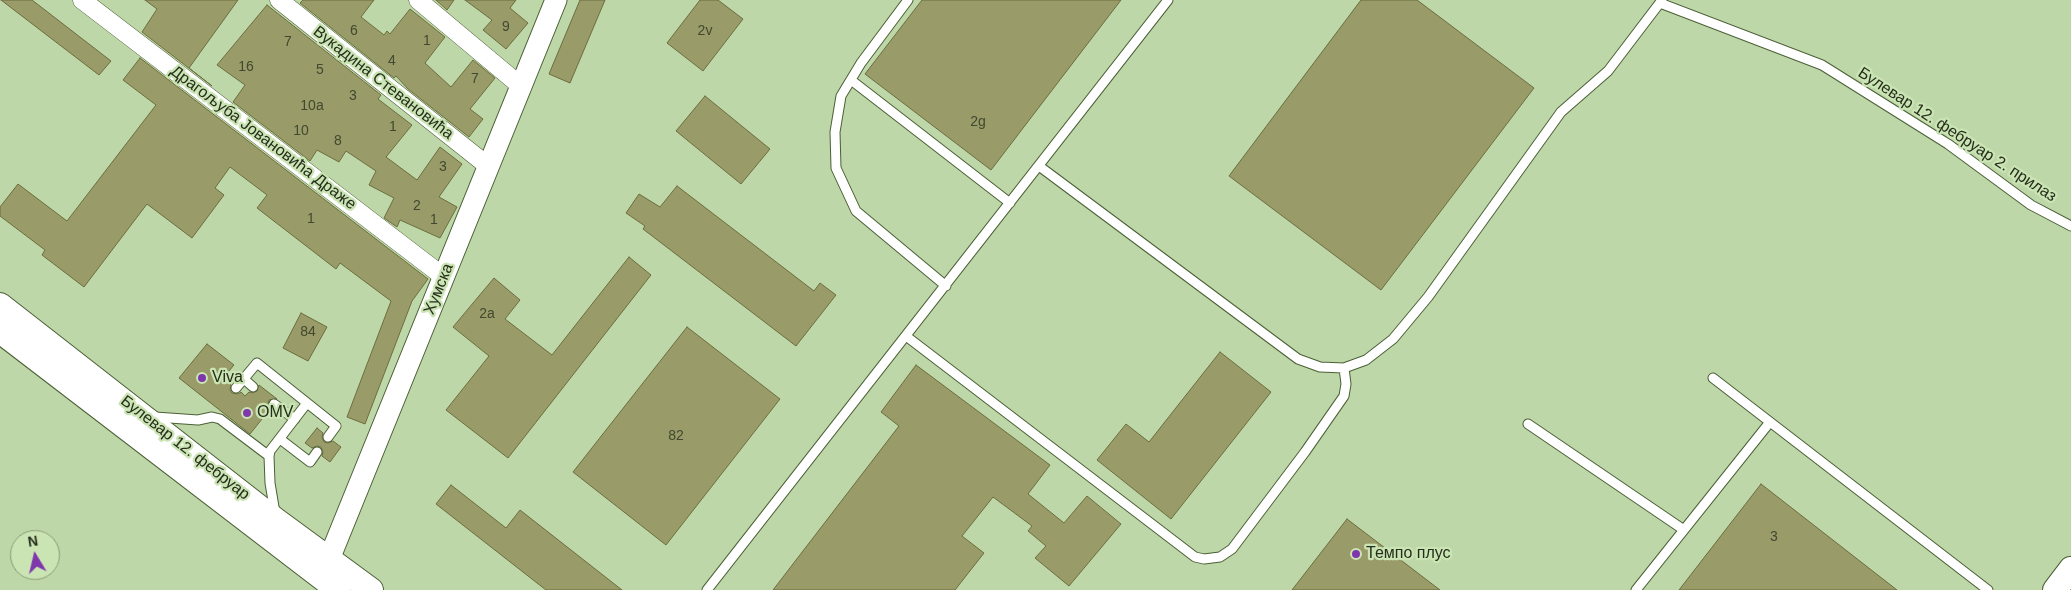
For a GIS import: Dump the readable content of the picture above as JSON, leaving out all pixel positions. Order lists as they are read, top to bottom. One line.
{"streets":{"main road":["Булевар 12. фебруар"],"street":["Вукадина Стевановића","Драгољуба Јовановића Драже","Хумска"],"lane":["Булевар 12. фебруар 2. прилаз"]},"crossings":[["Вукадина Стевановића","Хумска"],["Драгољуба Јовановића Драже","Хумска"],["Хумска","Булевар 12. фебруар"]],"places":["Viva","OMV","Темпо плус"],"house_numbers":["9","6","2v","1","7","4","16","5","7","3","10a","2g","1","10","8","3","2","1","1","2a","84","82","3"],"north":"top"}
